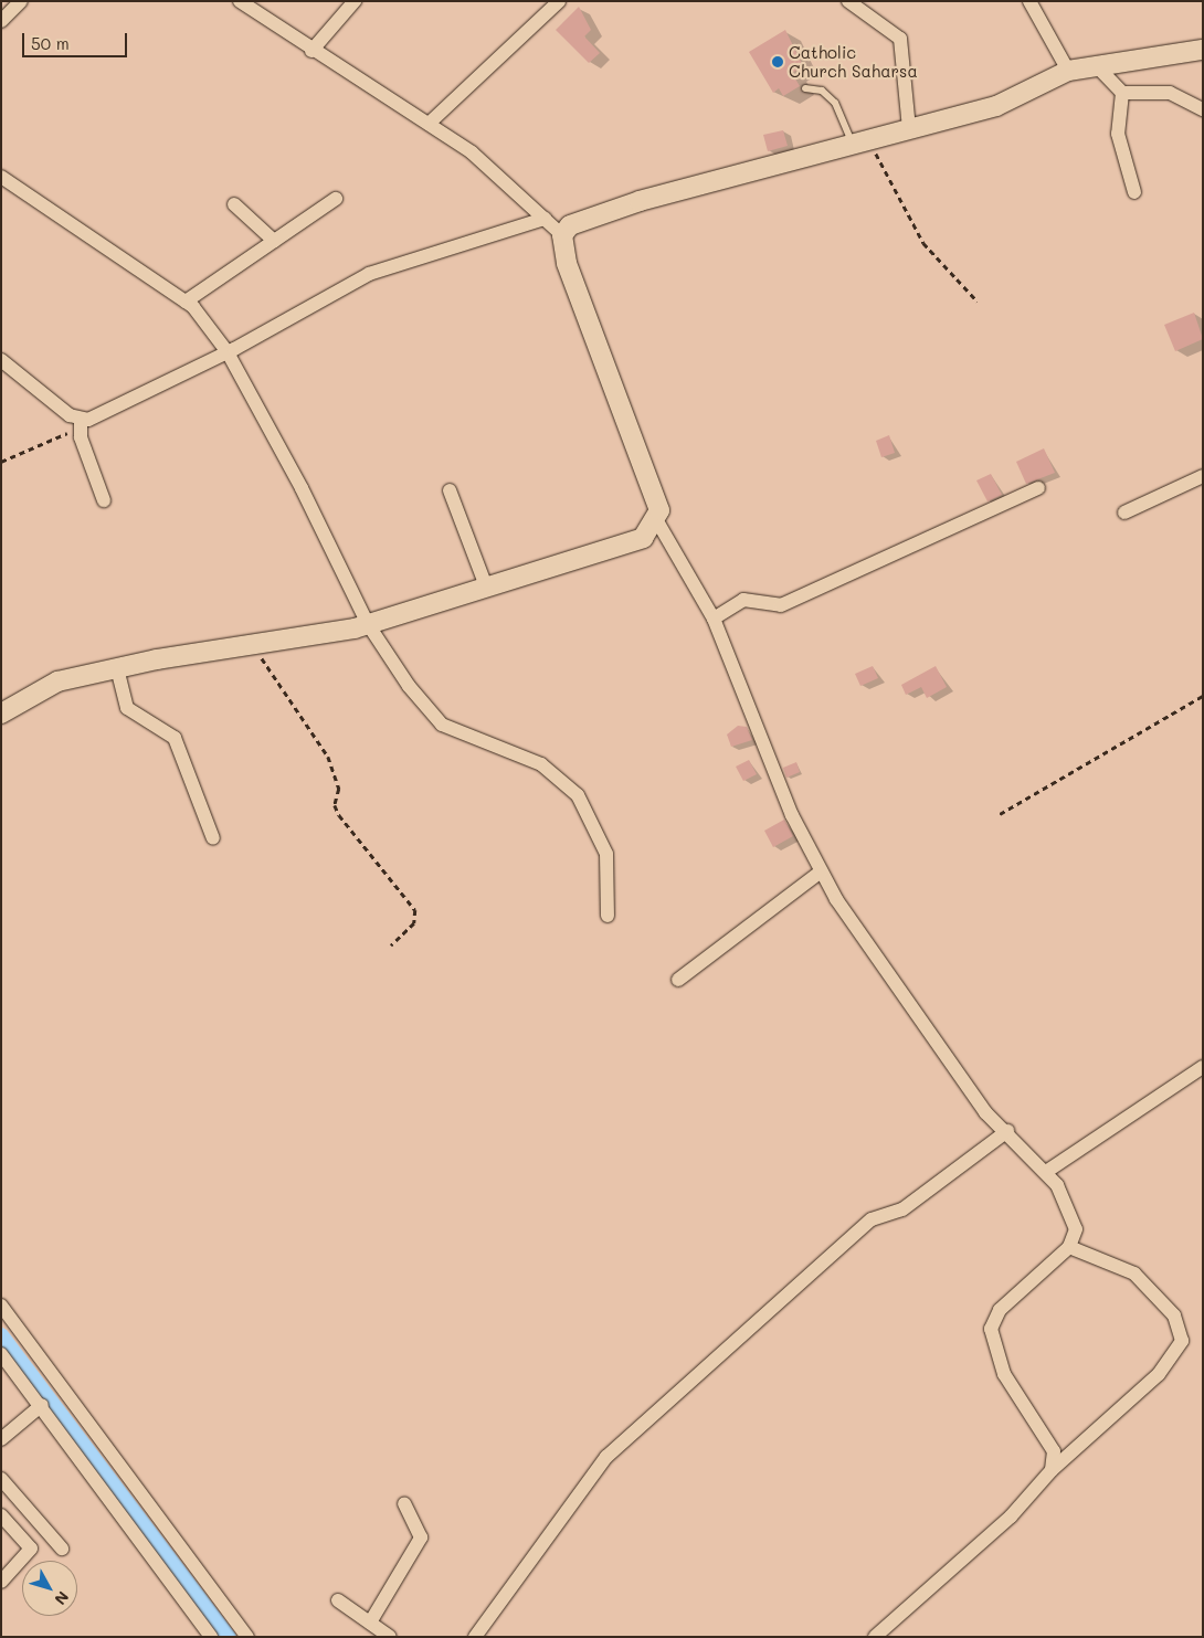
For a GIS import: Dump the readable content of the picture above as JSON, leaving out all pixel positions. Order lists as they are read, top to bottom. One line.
{"places":["Catholic Church Saharsa"],"scale_bar":"50 m","north":"bottom right"}
